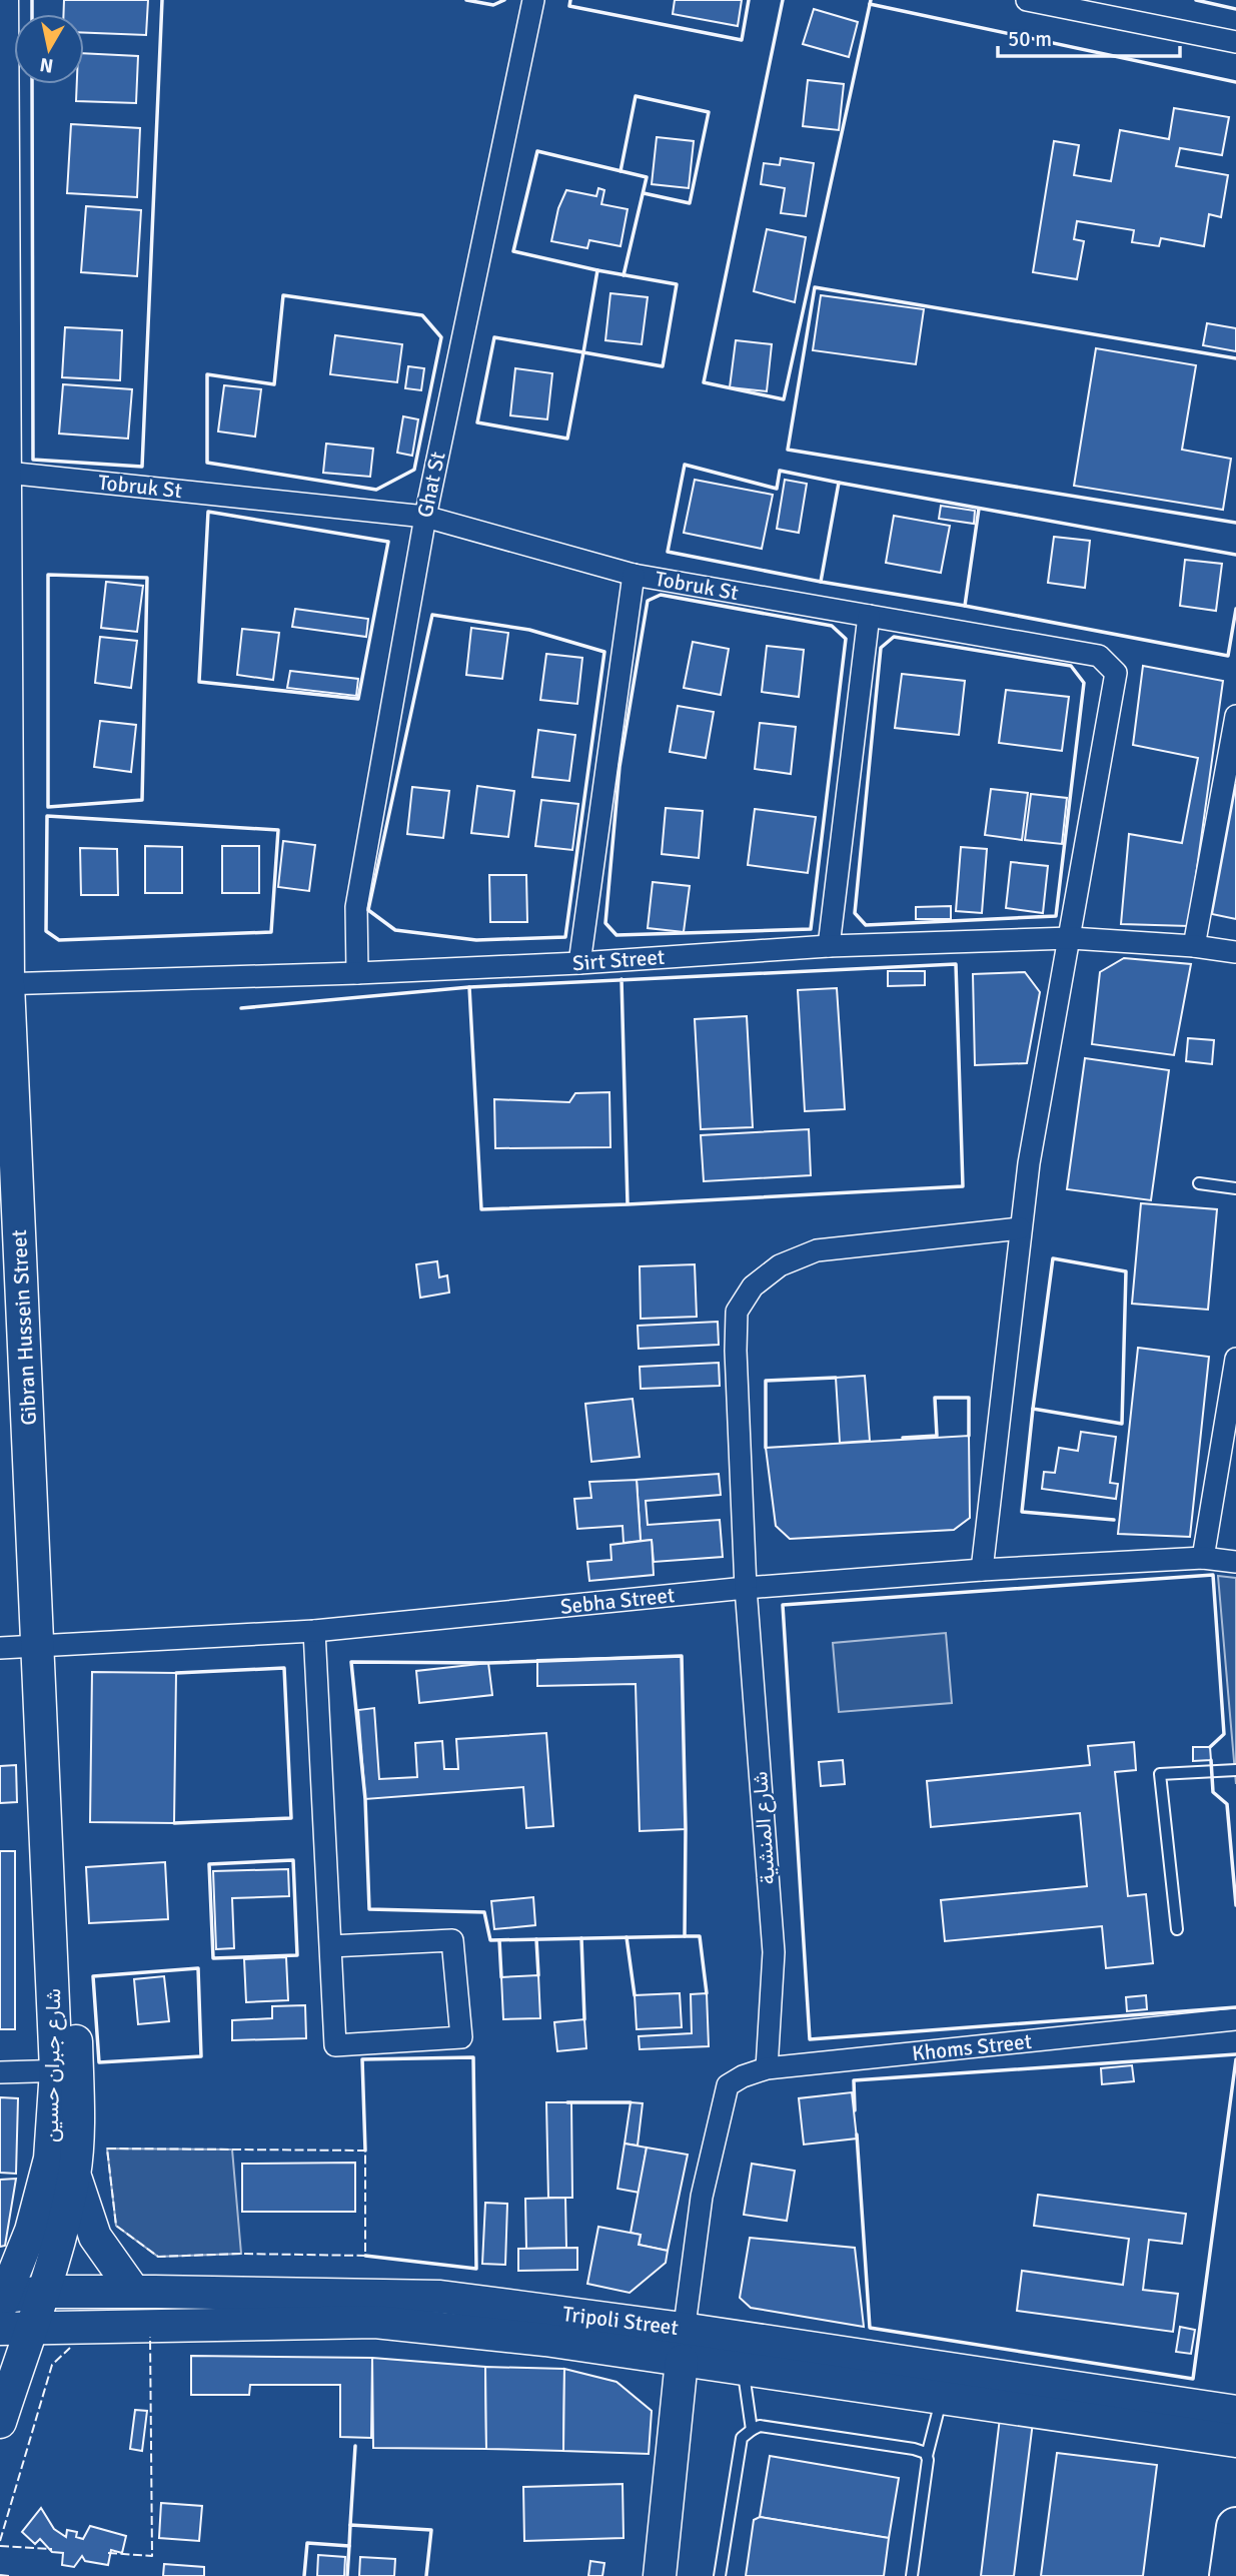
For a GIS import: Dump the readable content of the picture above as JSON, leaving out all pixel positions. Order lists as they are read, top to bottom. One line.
{"streets":{"main road":["Gibran Hussein Street","شارع جبران حسين","Tripoli Street"],"street":["Ghat St","Tobruk St","Sirt Street","Sebha Street","شارع المنشية","Khoms Street"]},"crossings":[["Ghat St","Tobruk St"],["Ghat St","Sirt Street"],["Tobruk St","Sirt Street"],["Tobruk St","Gibran Hussein Street"],["Sirt Street","Gibran Hussein Street"],["Gibran Hussein Street","Sebha Street"],["Gibran Hussein Street","شارع جبران حسين"],["Sebha Street","شارع المنشية"],["شارع المنشية","Khoms Street"],["Khoms Street","Tripoli Street"],["شارع جبران حسين","Tripoli Street"]],"scale_bar":"50 m","north":"bottom"}
